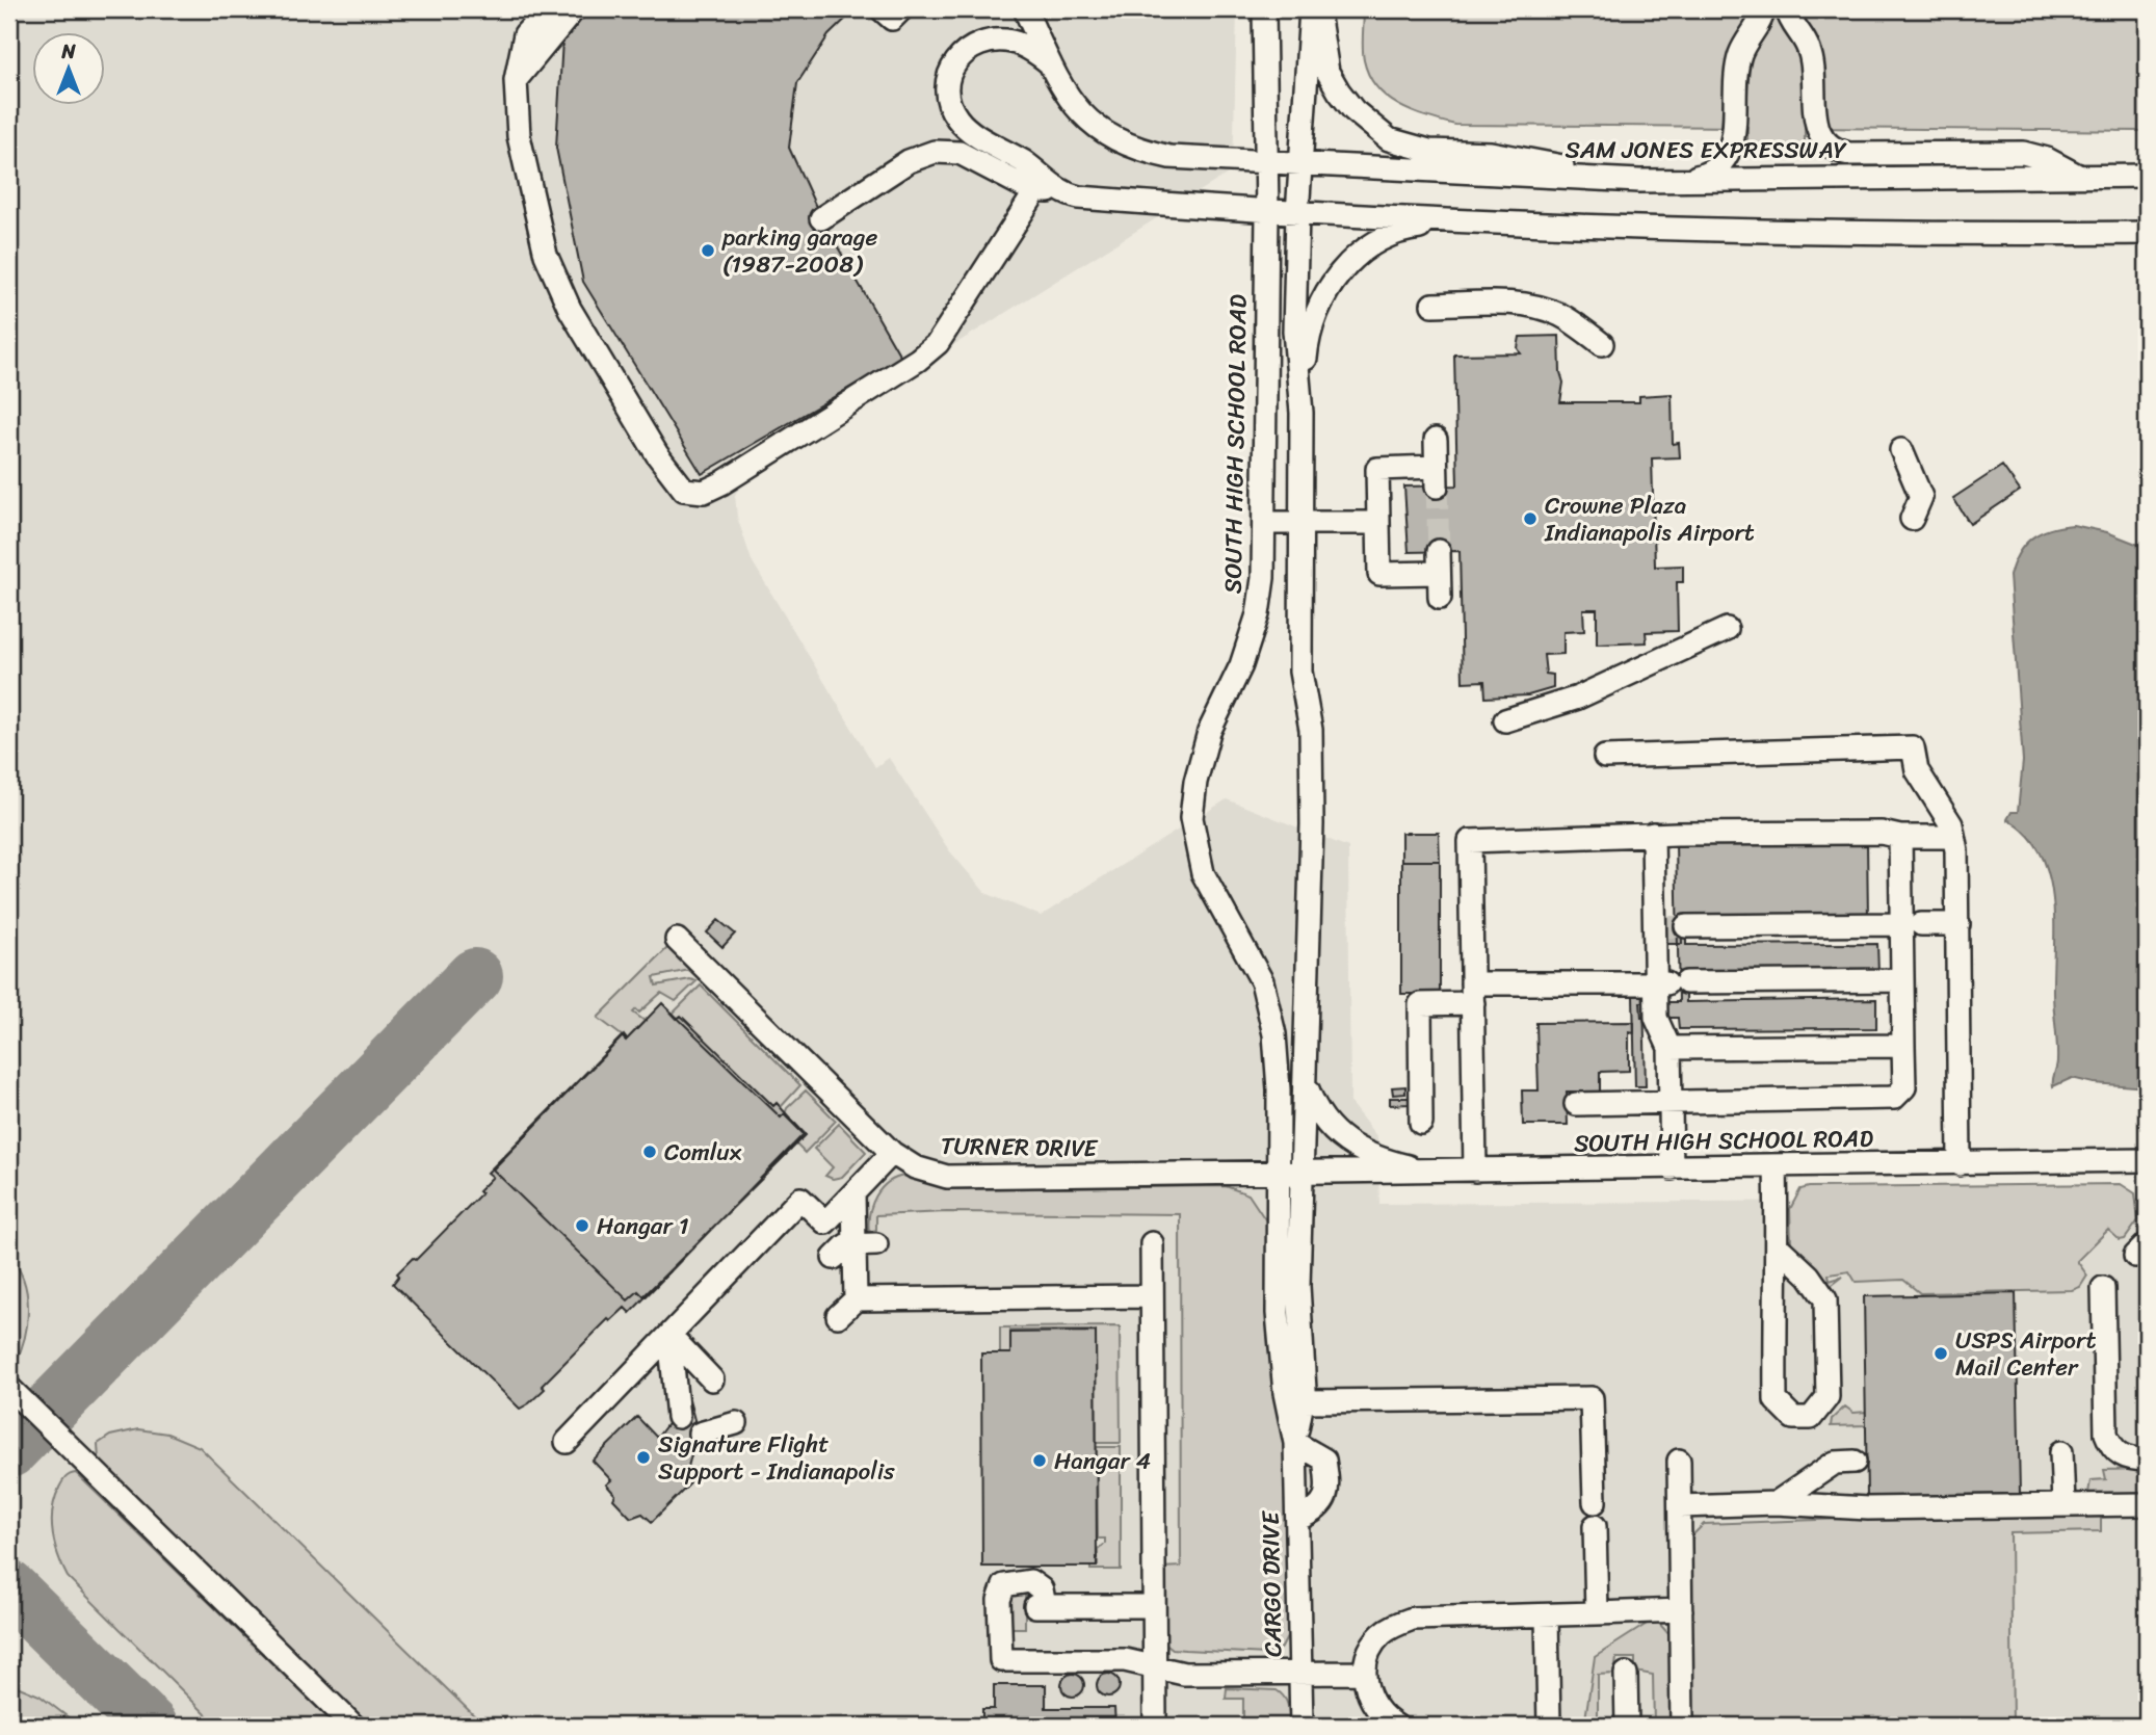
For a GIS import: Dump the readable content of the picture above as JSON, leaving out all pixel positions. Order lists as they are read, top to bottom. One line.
{"streets":{"street":["SAM JONES EXPRESSWAY","SOUTH HIGH SCHOOL ROAD","TURNER DRIVE","CARGO DRIVE"]},"crossings":[["SAM JONES EXPRESSWAY","SOUTH HIGH SCHOOL ROAD"],["SOUTH HIGH SCHOOL ROAD","TURNER DRIVE"],["SOUTH HIGH SCHOOL ROAD","CARGO DRIVE"],["TURNER DRIVE","CARGO DRIVE"]],"places":["parking garage (1987-2008)","Crowne Plaza Indianapolis Airport","Comlux","Hangar 1","USPS Airport Mail Center","Signature Flight Support - Indianapolis","Hangar 4"],"north":"top"}
